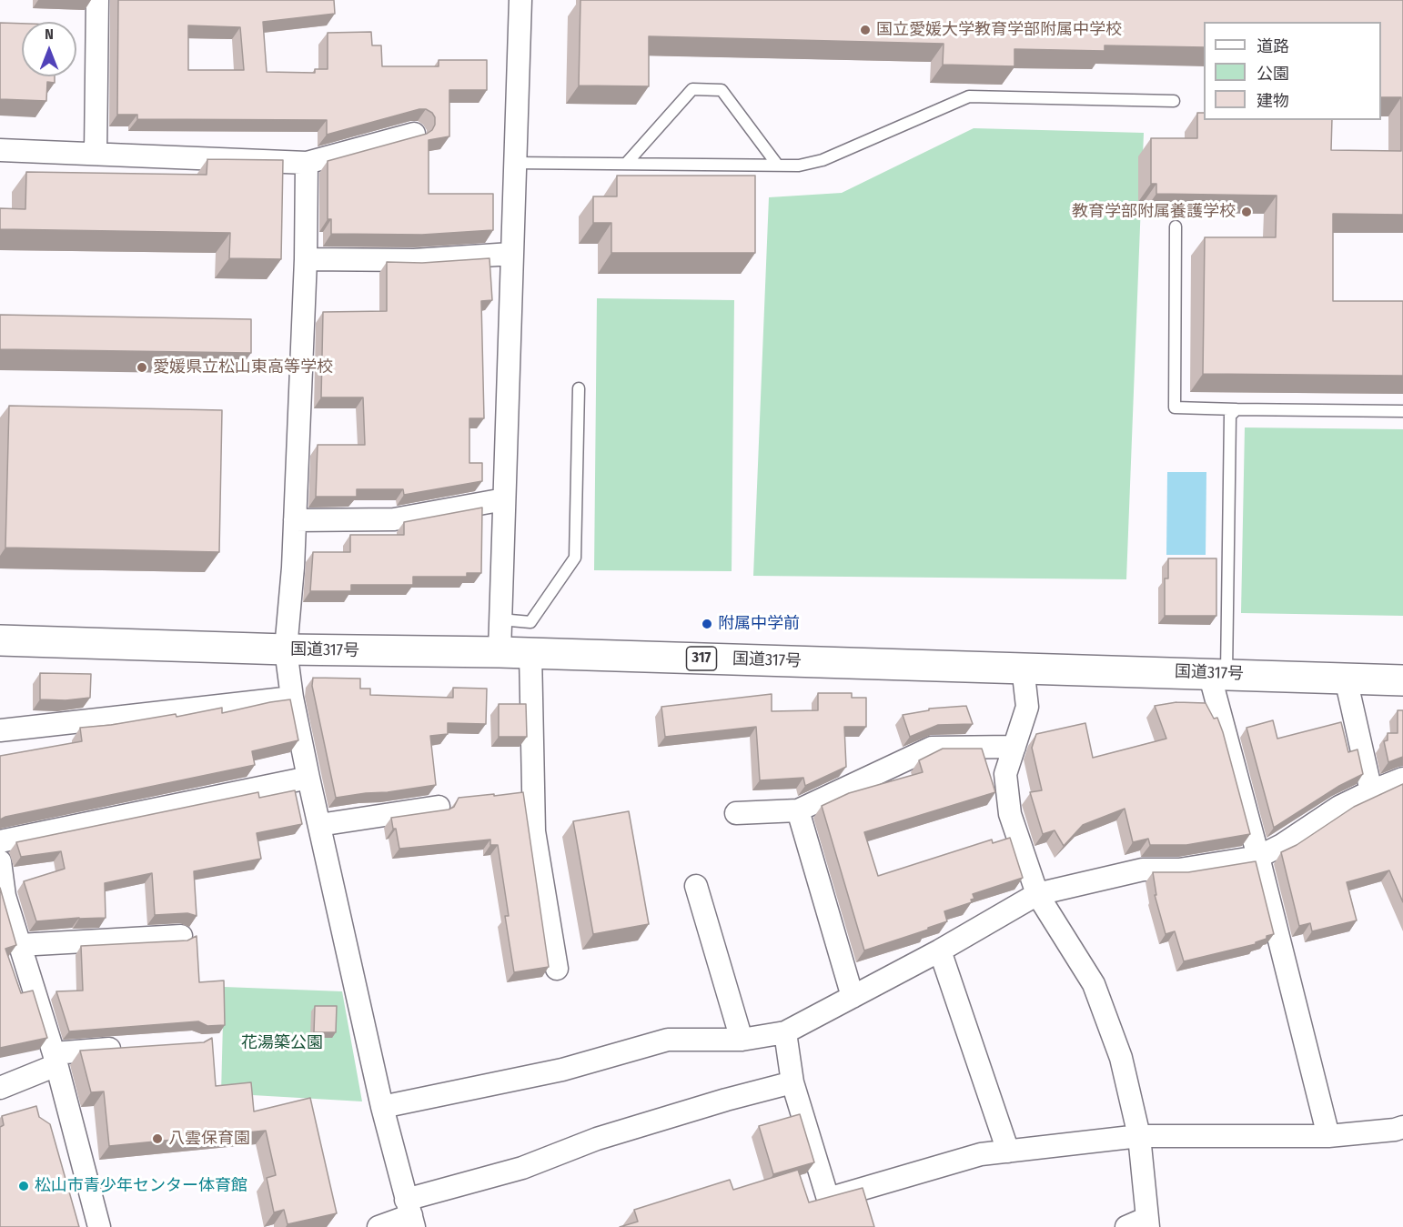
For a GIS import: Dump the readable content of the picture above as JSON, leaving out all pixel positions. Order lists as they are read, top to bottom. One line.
{"streets":{"highway":["国道317号","317"]},"parks":["花湯築公園"],"places":["国立愛媛大学教育学部附属中学校","教育学部附属養護学校","愛媛県立松山東高等学校","附属中学前","八雲保育園","松山市青少年センター体育館"],"legend":["道路","公園","建物"],"north":"top"}
